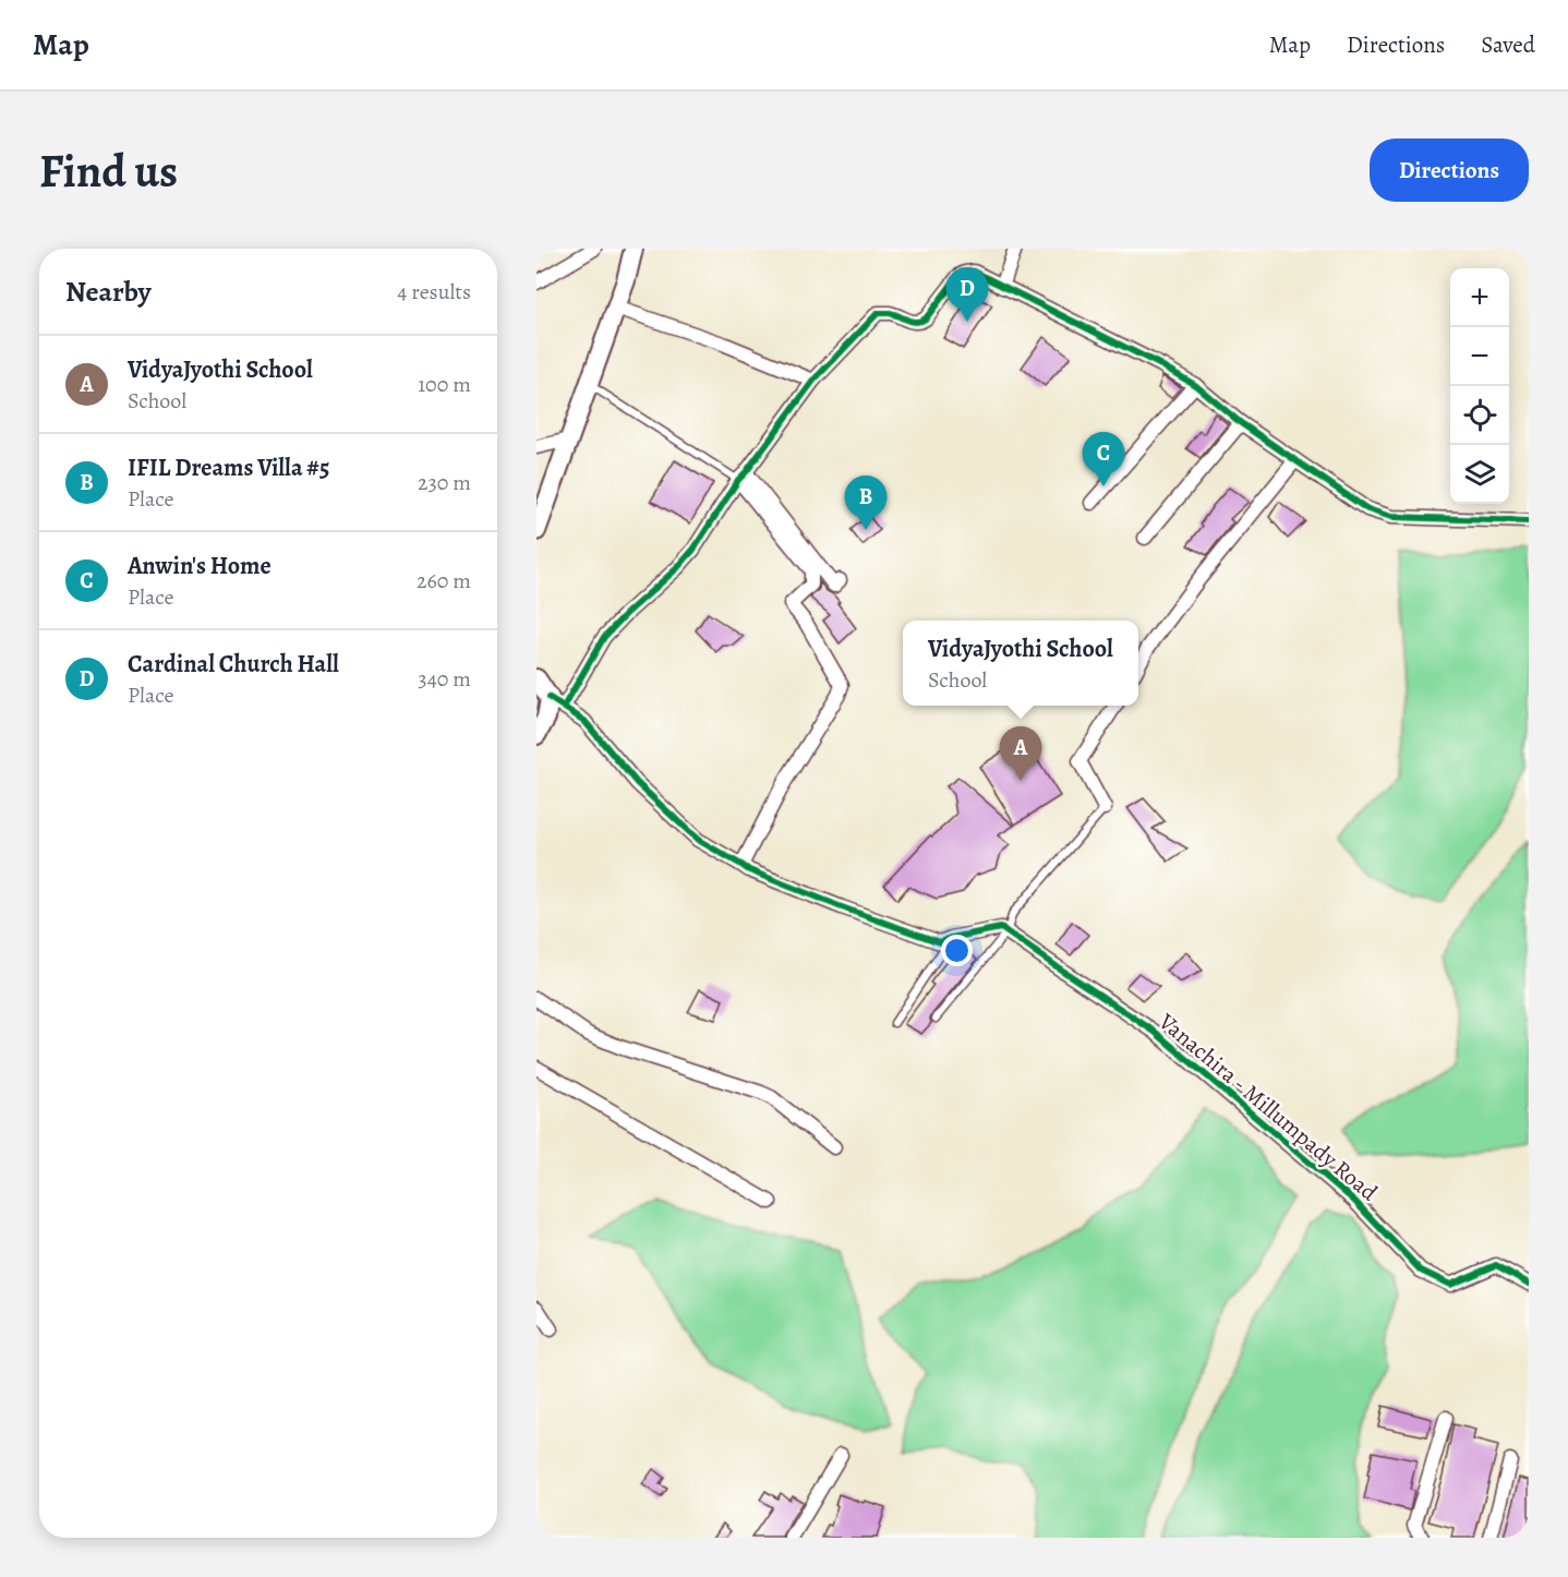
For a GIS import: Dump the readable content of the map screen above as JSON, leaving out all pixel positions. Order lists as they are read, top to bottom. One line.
{"streets":{"street":["Vanachira - Millumpady Road"]},"page":{"header":"Map","nav":["Map","Directions","Saved"],"buttons":"Directions","title":"Find us","heading":["Nearby","4 results"],"pins":["D","C","B","A"],"map_buttons":["+","−"],"list":[{"mark":"A","name":"VidyaJyothi School","note":"School","value":"100 m"},{"mark":"B","name":"IFIL Dreams Villa #5","note":"Place","value":"230 m"},{"mark":"C","name":"Anwin's Home","note":"Place","value":"260 m"},{"mark":"D","name":"Cardinal Church Hall","note":"Place","value":"340 m"}],"popup":["VidyaJyothi School","School"]}}
